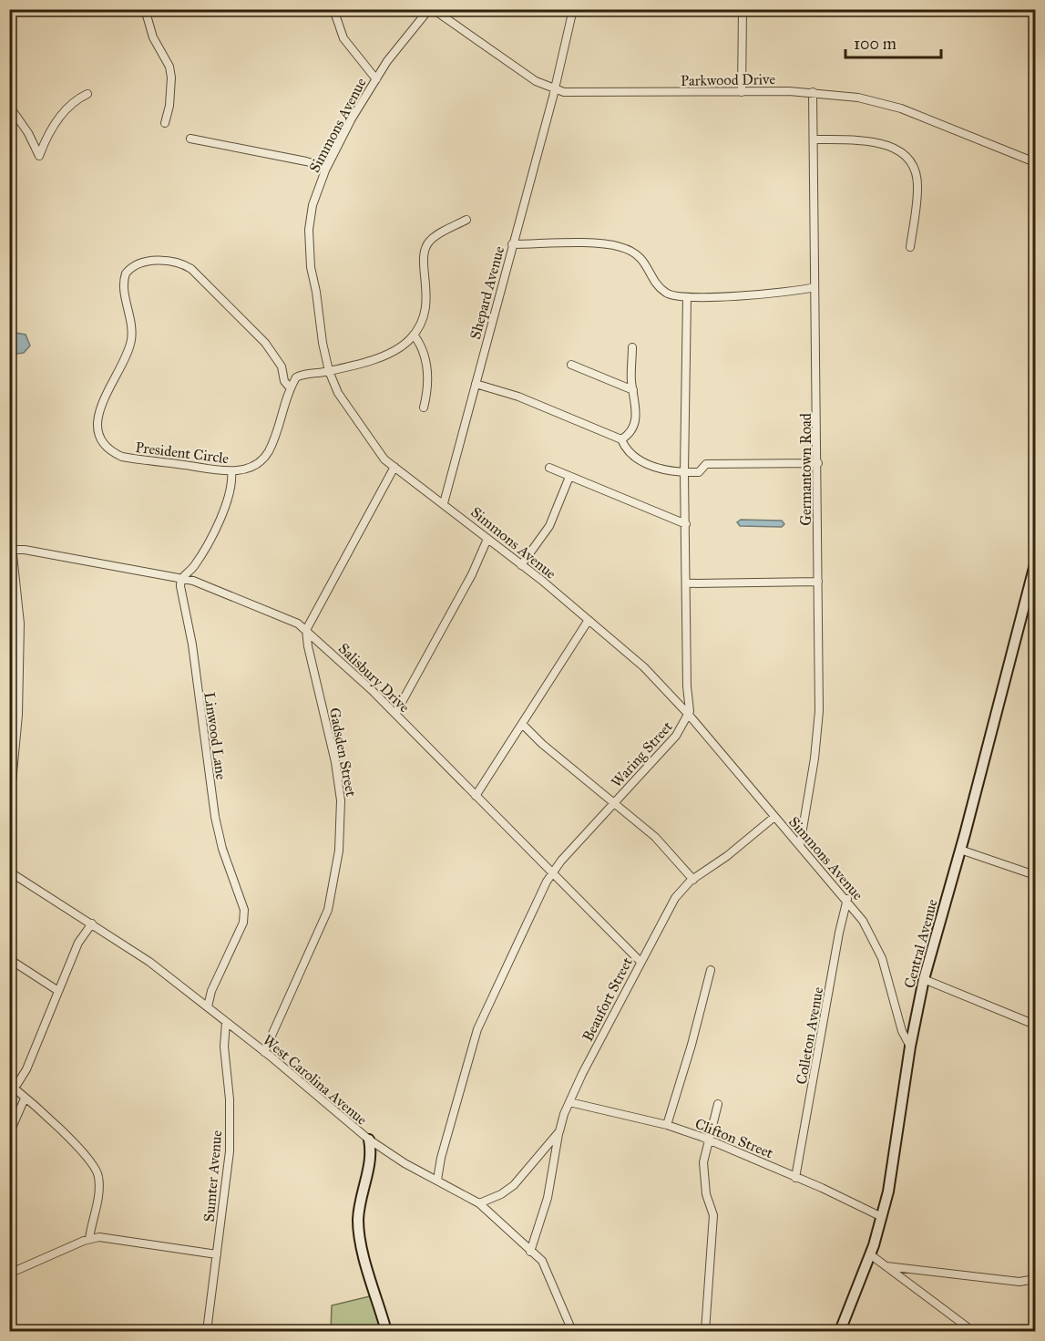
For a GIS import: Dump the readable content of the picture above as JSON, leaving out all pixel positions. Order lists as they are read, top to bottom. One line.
{"streets":{"street":["Parkwood Drive","Simmons Avenue","Shepard Avenue","President Circle","Germantown Road","Salisbury Drive","Linwood Lane","Gadsden Street","Waring Street","Central Avenue","Beaufort Street","Colleton Avenue","West Carolina Avenue","Clifton Street","Sumter Avenue"]},"crossings":[["Parkwood Drive","Shepard Avenue"],["Parkwood Drive","Germantown Road"],["Simmons Avenue","Shepard Avenue"],["Simmons Avenue","Germantown Road"],["Simmons Avenue","Waring Street"],["Simmons Avenue","Central Avenue"],["Simmons Avenue","Beaufort Street"],["Simmons Avenue","Colleton Avenue"],["Salisbury Drive","Linwood Lane"],["Salisbury Drive","Gadsden Street"],["Salisbury Drive","Waring Street"],["Salisbury Drive","Beaufort Street"],["Linwood Lane","West Carolina Avenue"],["Gadsden Street","West Carolina Avenue"],["Waring Street","West Carolina Avenue"],["Central Avenue","Clifton Street"],["Beaufort Street","West Carolina Avenue"],["Beaufort Street","Clifton Street"],["Colleton Avenue","Clifton Street"],["West Carolina Avenue","Sumter Avenue"]],"scale_bar":"100 m"}
